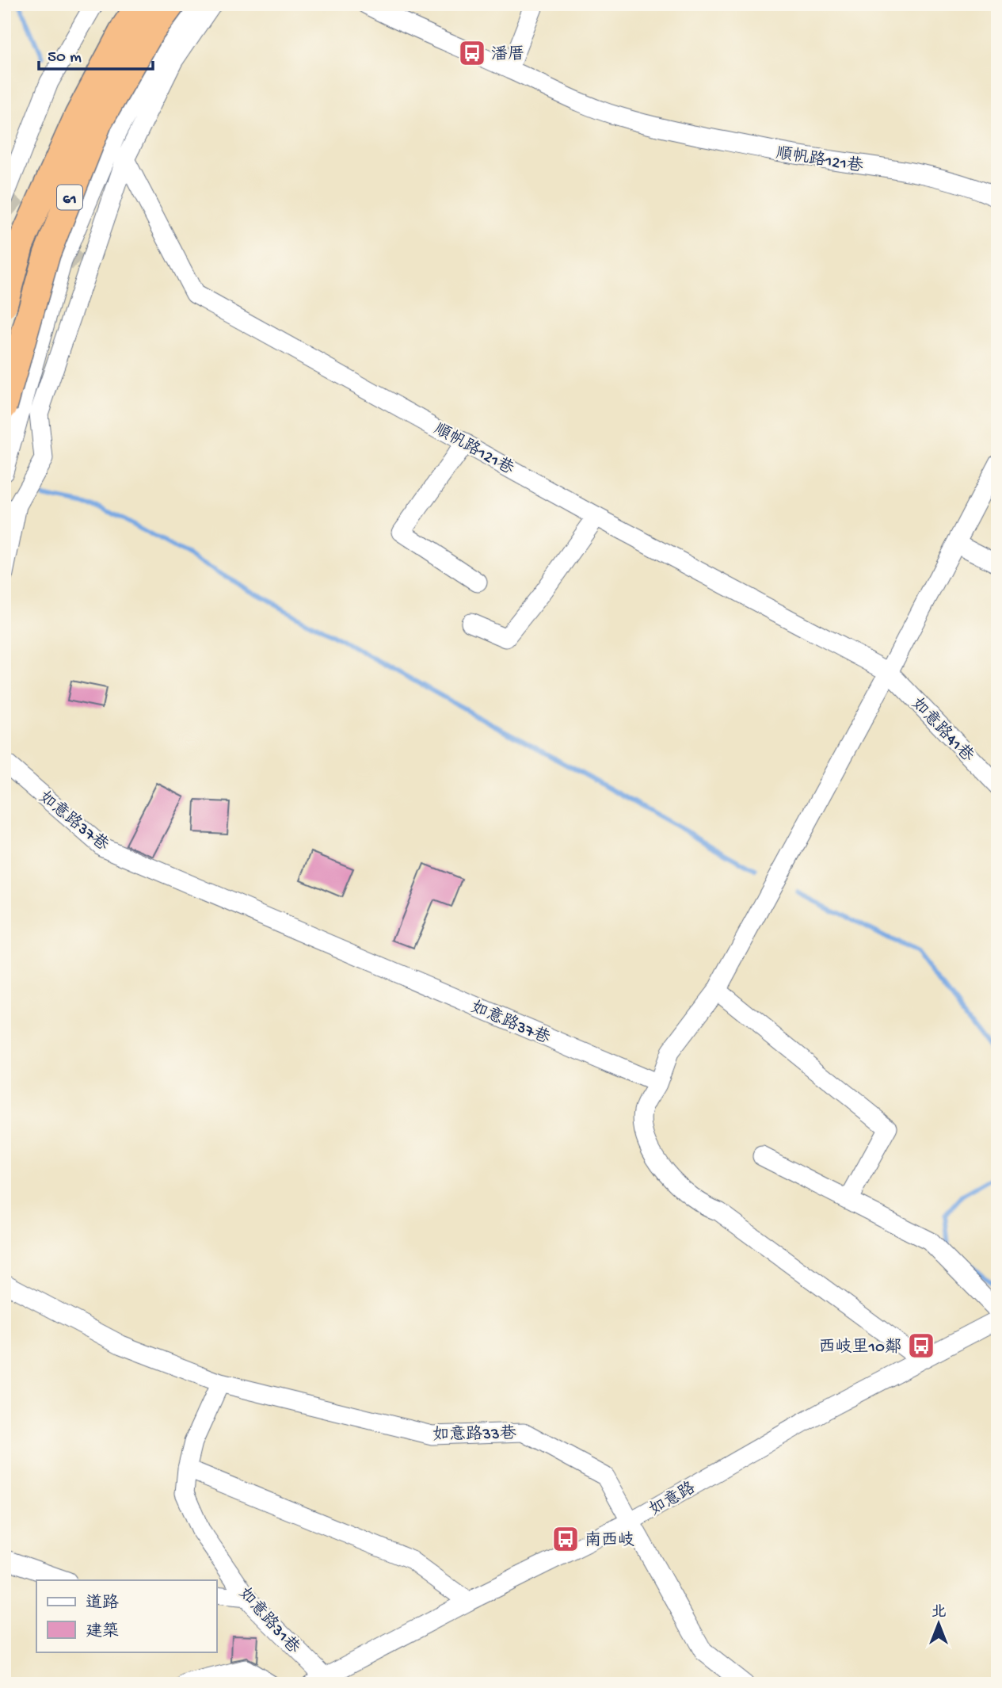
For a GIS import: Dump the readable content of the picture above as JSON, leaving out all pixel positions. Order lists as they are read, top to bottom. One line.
{"streets":{"highway":["61"],"street":["順帆路121巷","如意路41巷","如意路37巷","如意路33巷","如意路","如意路31巷"]},"crossings":[["順帆路121巷","如意路41巷"],["如意路33巷","如意路"],["如意路","如意路31巷"]],"places":{"bus stop":["潘厝","西岐里10鄰","南西岐"]},"legend":["道路","建築"],"scale_bar":"50 m","north":"top"}
